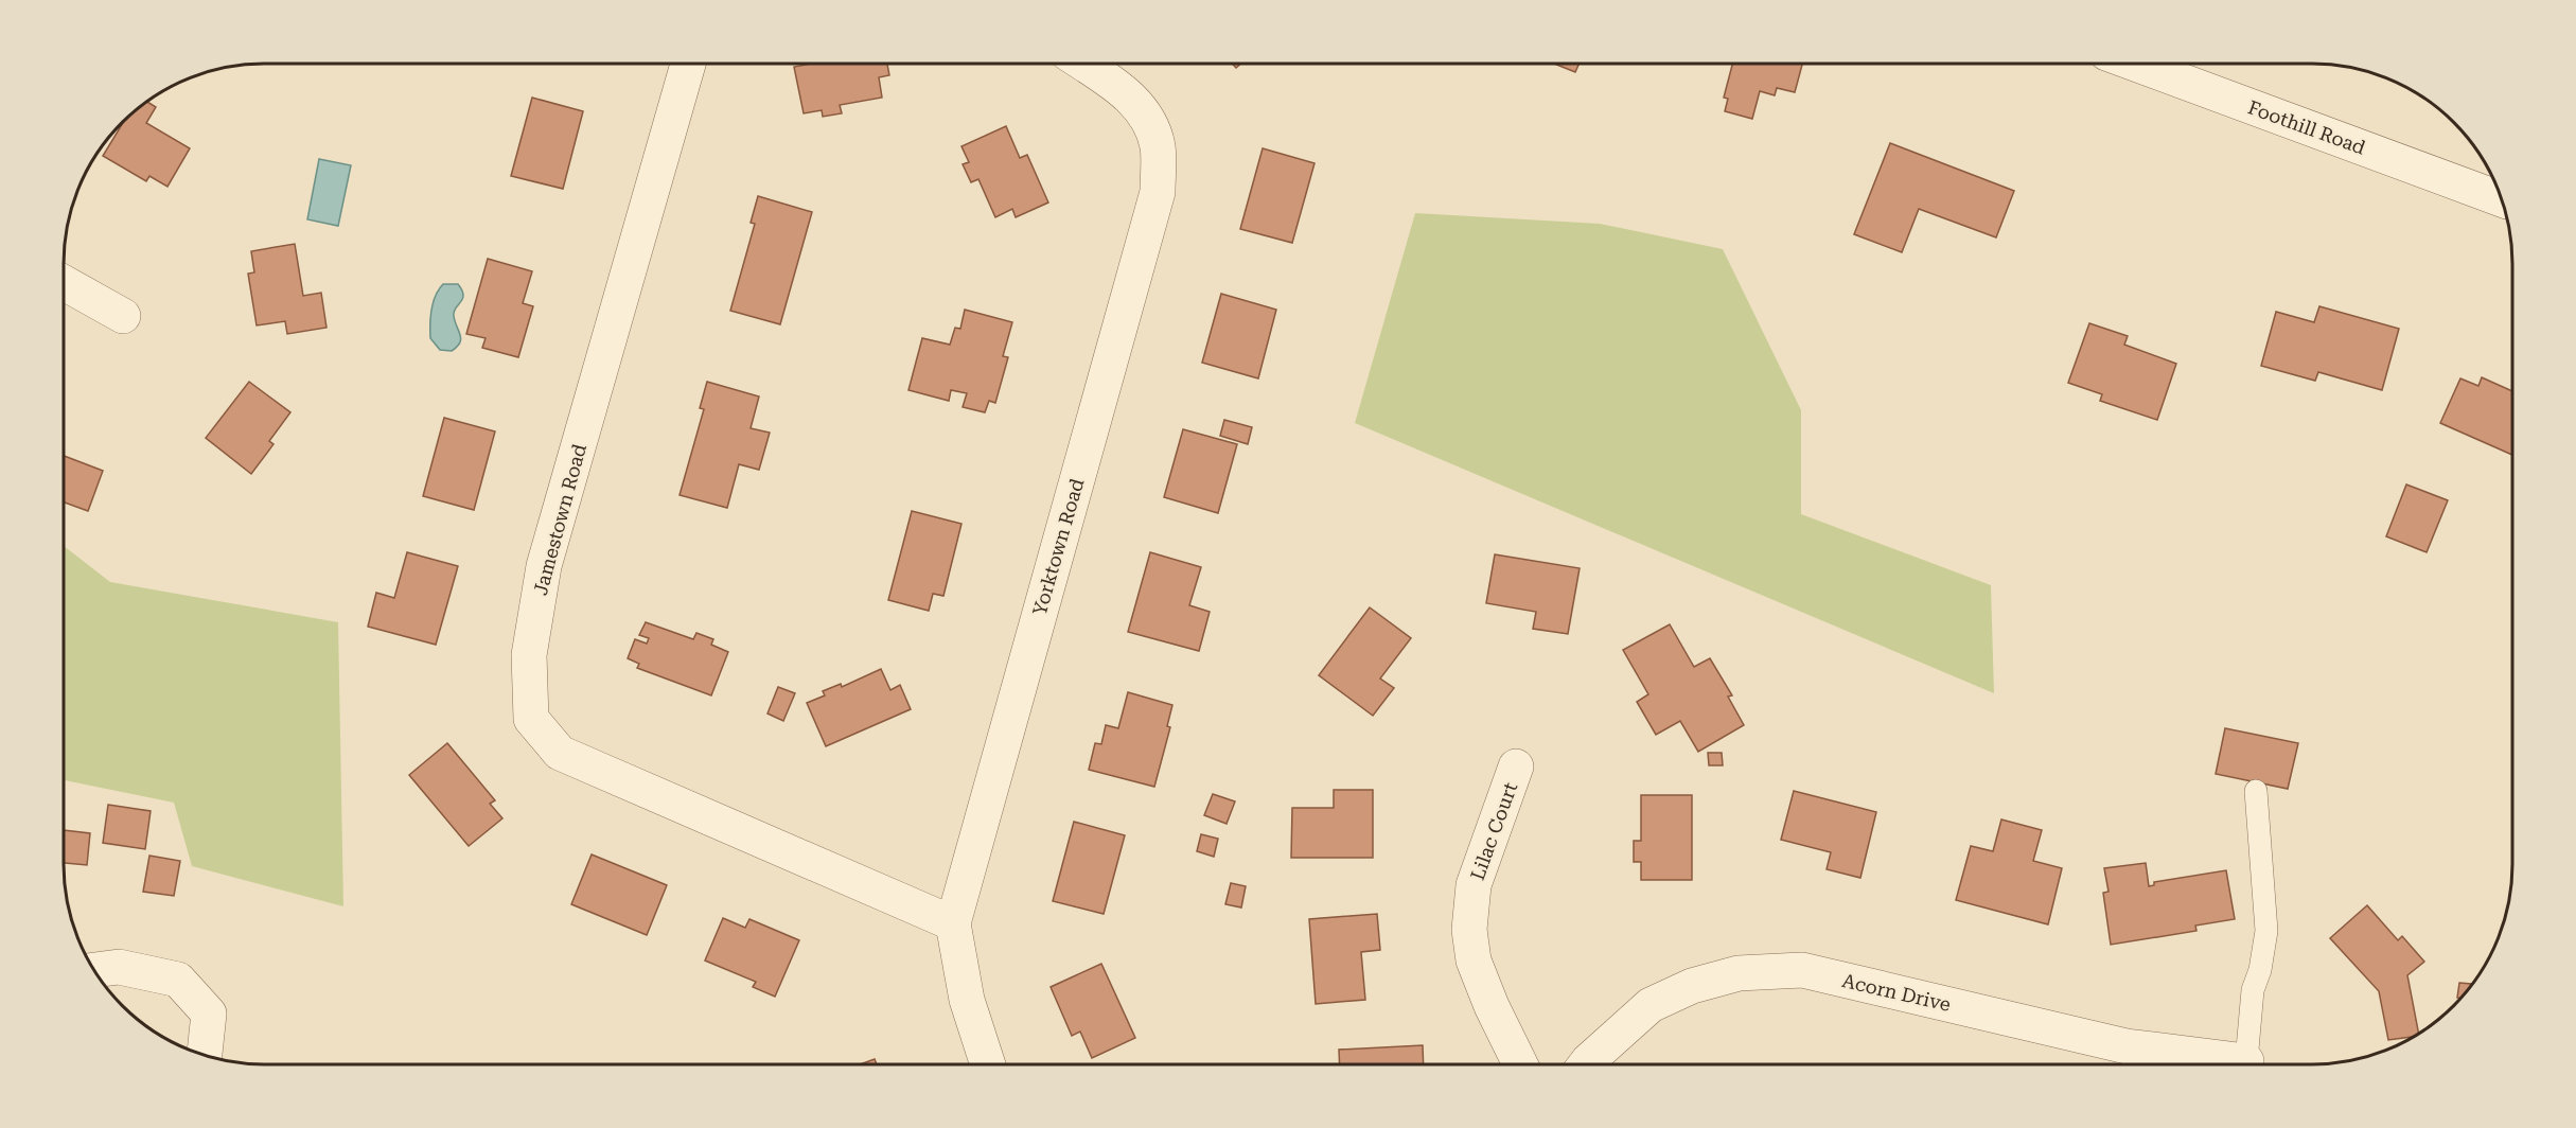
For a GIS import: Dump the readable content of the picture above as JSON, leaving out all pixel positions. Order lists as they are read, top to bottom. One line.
{"streets":{"street":["Foothill Road","Jamestown Road","Yorktown Road","Lilac Court","Acorn Drive"]},"crossings":[["Jamestown Road","Yorktown Road"]]}
